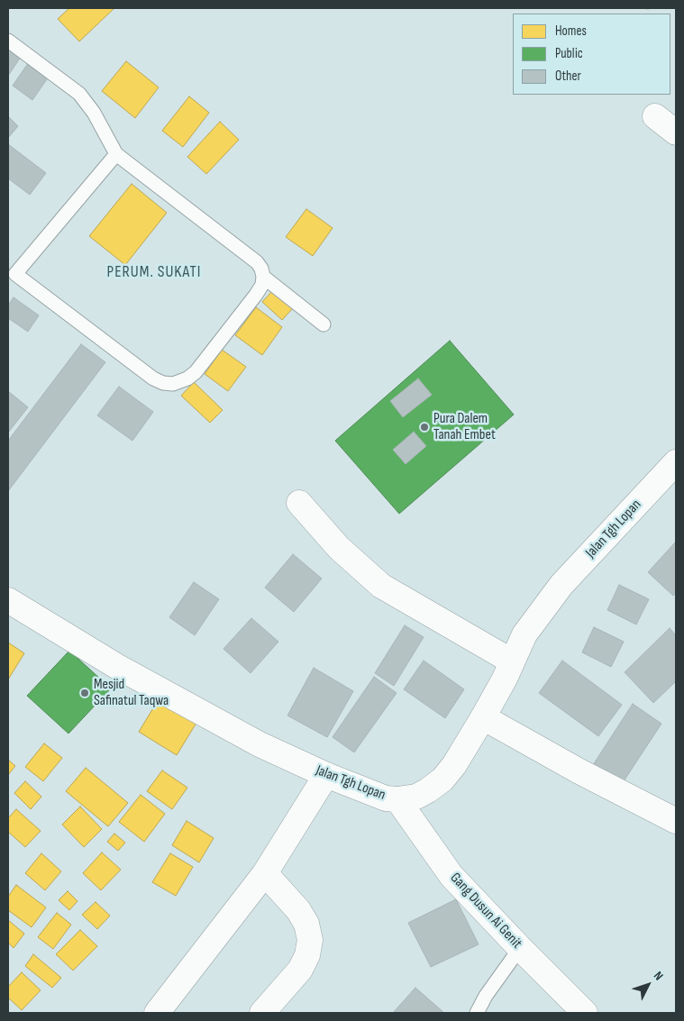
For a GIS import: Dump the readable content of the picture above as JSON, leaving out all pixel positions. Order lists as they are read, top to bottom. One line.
{"streets":{"street":["Jalan Tgh Lopan","Gang Dusun Ai Genit"]},"crossings":[["Jalan Tgh Lopan","Gang Dusun Ai Genit"]],"districts":["PERUM. SUKATI"],"places":["Pura Dalem Tanah Embet","Mesjid Safinatul Taqwa"],"legend":["Homes","Public","Other"],"north":"top right"}
